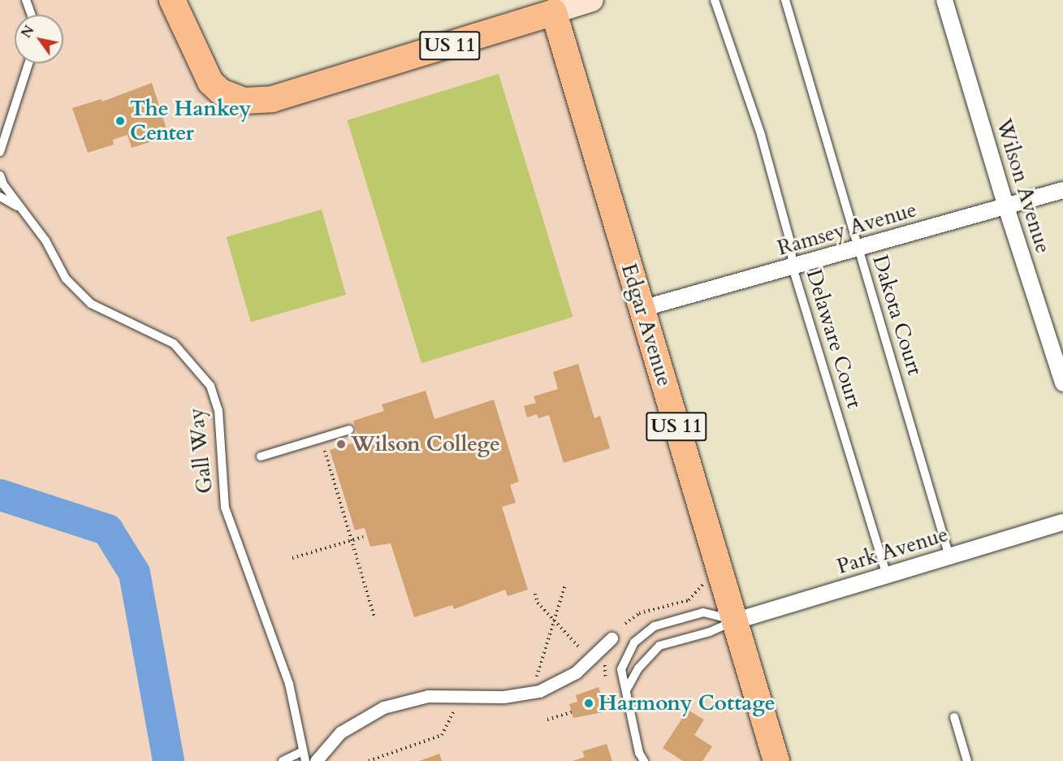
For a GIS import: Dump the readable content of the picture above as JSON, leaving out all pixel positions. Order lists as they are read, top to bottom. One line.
{"streets":{"main road":["US 11","Edgar Avenue"],"street":["Wilson Avenue","Ramsey Avenue","Park Avenue"],"lane":["Dakota Court","Delaware Court","Gall Way"]},"crossings":[["US 11","Edgar Avenue"],["Wilson Avenue","Ramsey Avenue"],["Ramsey Avenue","Dakota Court"],["Ramsey Avenue","Edgar Avenue"],["Ramsey Avenue","Delaware Court"],["Dakota Court","Park Avenue"],["Edgar Avenue","Park Avenue"],["Delaware Court","Park Avenue"]],"places":["The Hankey Center","Wilson College","Harmony Cottage"],"north":"top left"}
